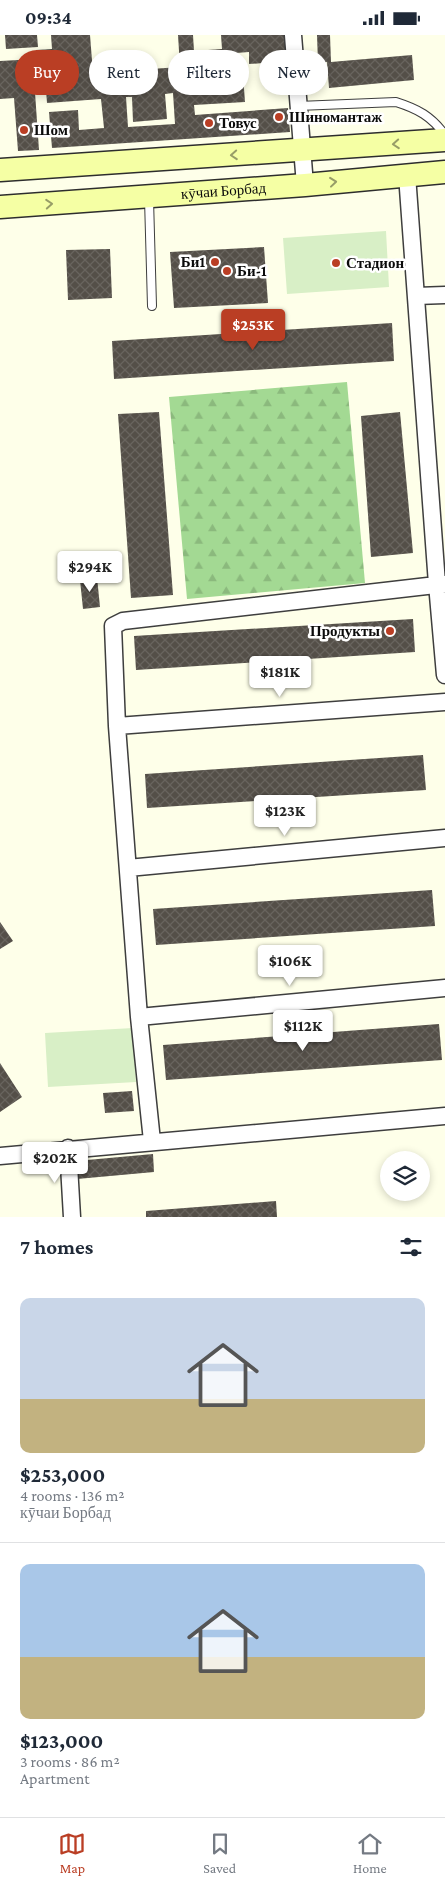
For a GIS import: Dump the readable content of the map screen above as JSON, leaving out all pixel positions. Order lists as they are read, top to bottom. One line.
{"streets":{"main road":["кӯчаи Борбад"]},"places":["Шиномантаж","Товус","Шом","Би1","Стадион","Би-1","Продукты"],"page":{"status":"09:34","chip":["Buy","Rent","Filters","New"],"price":["$253K","$294K","$181K","$123K","$106K","$112K","$202K"],"heading":"7 homes","list":[{"name":"$253,000","note":"4 rooms · 136 m² · кӯчаи Борбад"},{"name":"$123,000","note":"3 rooms · 86 m² · Apartment"}],"tabs":["Map","Saved","Home"]}}
